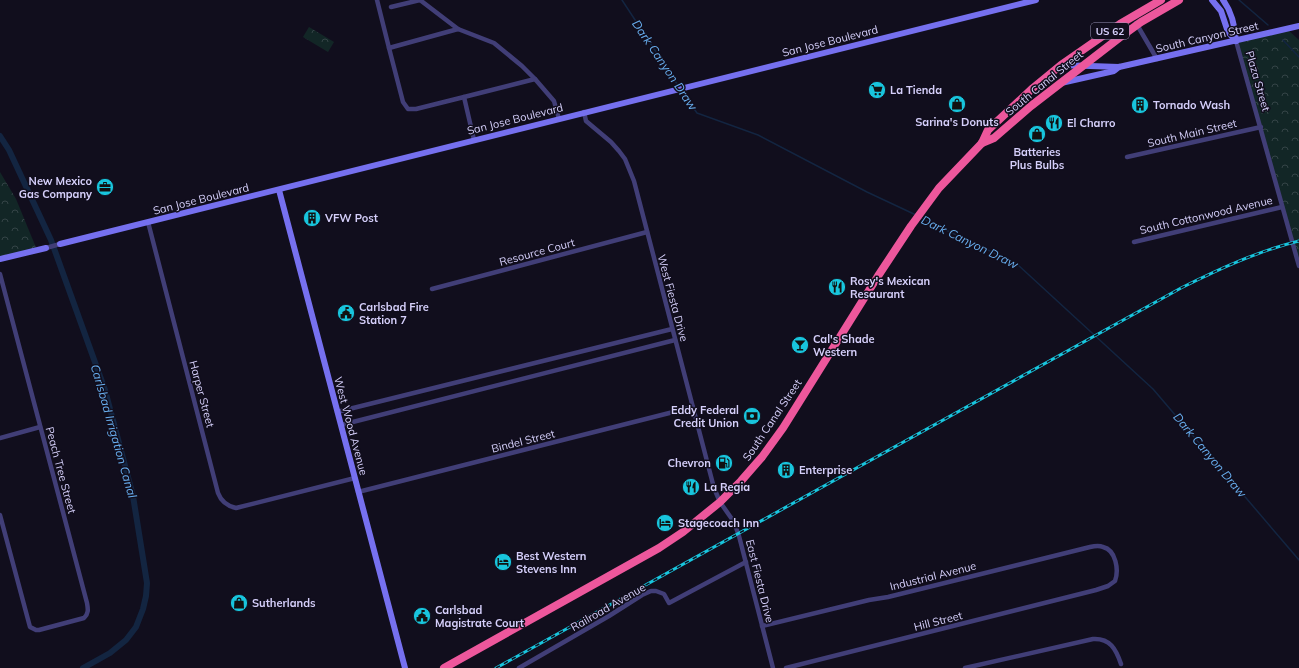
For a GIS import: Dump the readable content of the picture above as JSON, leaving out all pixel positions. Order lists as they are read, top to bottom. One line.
{"streets":{"highway":["US 62","South Canal Street"],"street":["South Canyon Street","San Jose Boulevard","Plaza Street","South Main Street","South Cottonwood Avenue","Resource Court","West Fiesta Drive","Harper Street","West Wood Avenue","Bindel Street","Peach Tree Street","Industrial Avenue","East Fiesta Drive","Railroad Avenue","Hill Street"]},"crossings":[["South Canyon Street","Plaza Street"],["South Canyon Street","South Canal Street"],["San Jose Boulevard","West Fiesta Drive"],["San Jose Boulevard","Harper Street"],["San Jose Boulevard","West Wood Avenue"],["Plaza Street","South Main Street"],["Plaza Street","South Cottonwood Avenue"],["South Canal Street","West Fiesta Drive"],["South Canal Street","East Fiesta Drive"],["Resource Court","West Fiesta Drive"],["West Fiesta Drive","Bindel Street"],["West Fiesta Drive","East Fiesta Drive"],["Harper Street","West Wood Avenue"],["West Wood Avenue","Bindel Street"],["Industrial Avenue","East Fiesta Drive"],["Industrial Avenue","Hill Street"],["East Fiesta Drive","Railroad Avenue"]],"water":["Dark Canyon Draw","Carlsbad Irrigation Canal"],"places":{"supermarket":["La Tienda"],"shop":["Sarina's Donuts","Batteries Plus Bulbs","Sutherlands"],"building":["Tornado Wash","VFW Post","Enterprise"],"restaurant":["El Charro","Rosy's Mexican Resaurant","La Regia"],"office":["New Mexico Gas Company"],"public building":["Carlsbad Fire Station 7","Carlsbad Magistrate Court"],"bar":["Cal's Shade Western"],"bank":["Eddy Federal Credit Union"],"fuel station":["Chevron"],"hotel":["Stagecoach Inn","Best Western Stevens Inn"]}}
